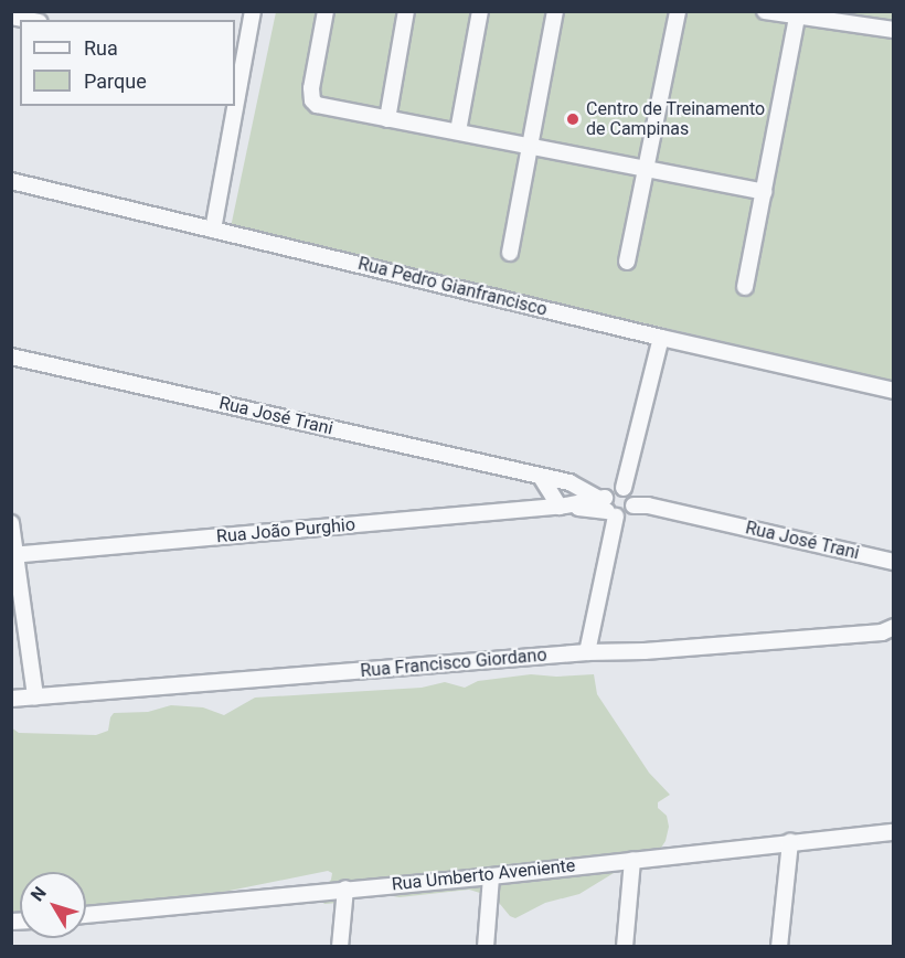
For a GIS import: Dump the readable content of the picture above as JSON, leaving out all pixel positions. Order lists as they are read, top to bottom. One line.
{"streets":{"street":["Rua Pedro Gianfrancisco","Rua José Trani","Rua João Purghio","Rua Francisco Giordano","Rua Umberto Aveniente"]},"crossings":[["Rua José Trani","Rua João Purghio"]],"places":["Centro de Treinamento de Campinas"],"legend":["Rua","Parque"],"north":"top left"}
